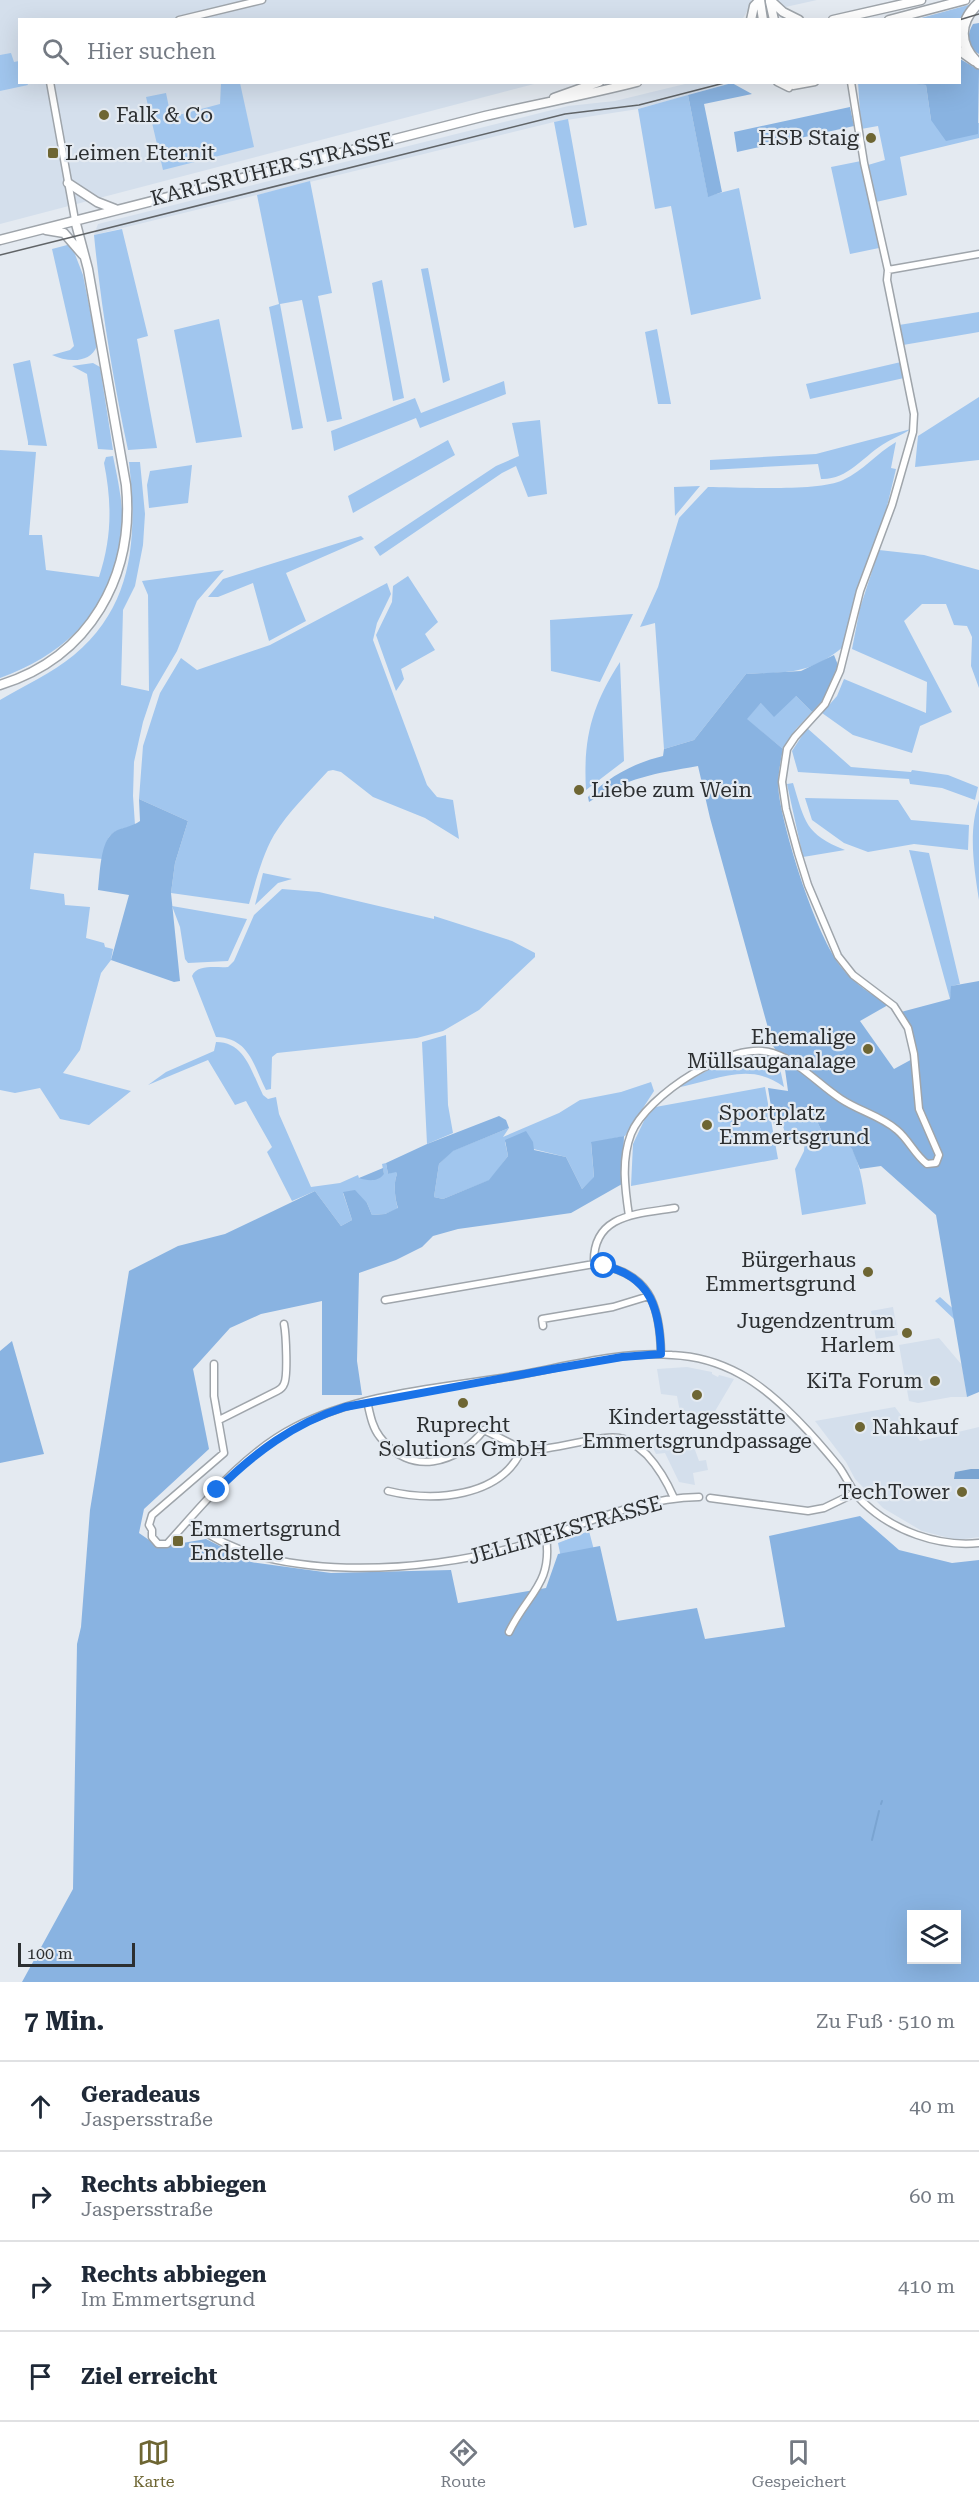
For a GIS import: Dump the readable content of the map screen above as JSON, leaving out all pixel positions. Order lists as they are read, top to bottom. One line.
{"streets":{"main road":["KARLSRUHER STRASSE"],"street":["JELLINEKSTRASSE"]},"places":{"other":["Falk & Co","HSB Staig","Liebe zum Wein","Ehemalige Müllsauganalage","Sportplatz Emmertsgrund","Bürgerhaus Emmertsgrund","Jugendzentrum Harlem","KiTa Forum","Kindertagesstätte Emmertsgrundpassage","Ruprecht Solutions GmbH","Nahkauf","TechTower"],"transit":["Leimen Eternit","Emmertsgrund Endstelle"]},"scale_bar":"100 m","page":{"search":"Hier suchen","scale":"100 m","heading":["7 Min.","Zu Fuß · 510 m"],"list":[["Geradeaus","Jaspersstraße","40 m"],["Rechts abbiegen","Jaspersstraße","60 m"],["Rechts abbiegen","Im Emmertsgrund","410 m"],"Ziel erreicht"],"nav":["Karte","Route","Gespeichert"]}}
